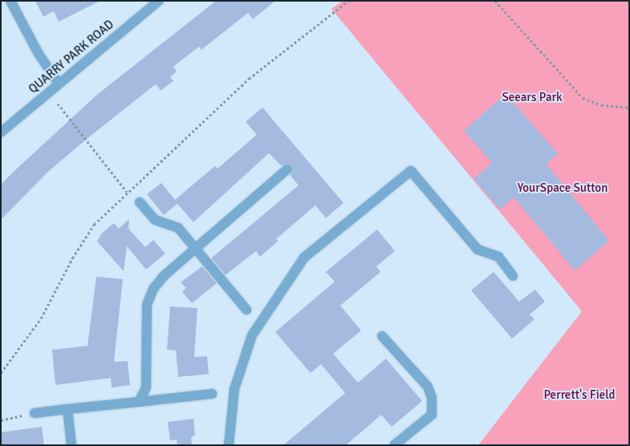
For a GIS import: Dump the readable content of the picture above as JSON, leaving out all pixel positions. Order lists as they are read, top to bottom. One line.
{"streets":{"street":["QUARRY PARK ROAD"]},"parks":["Seears Park","YourSpace Sutton","Perrett's Field"]}
